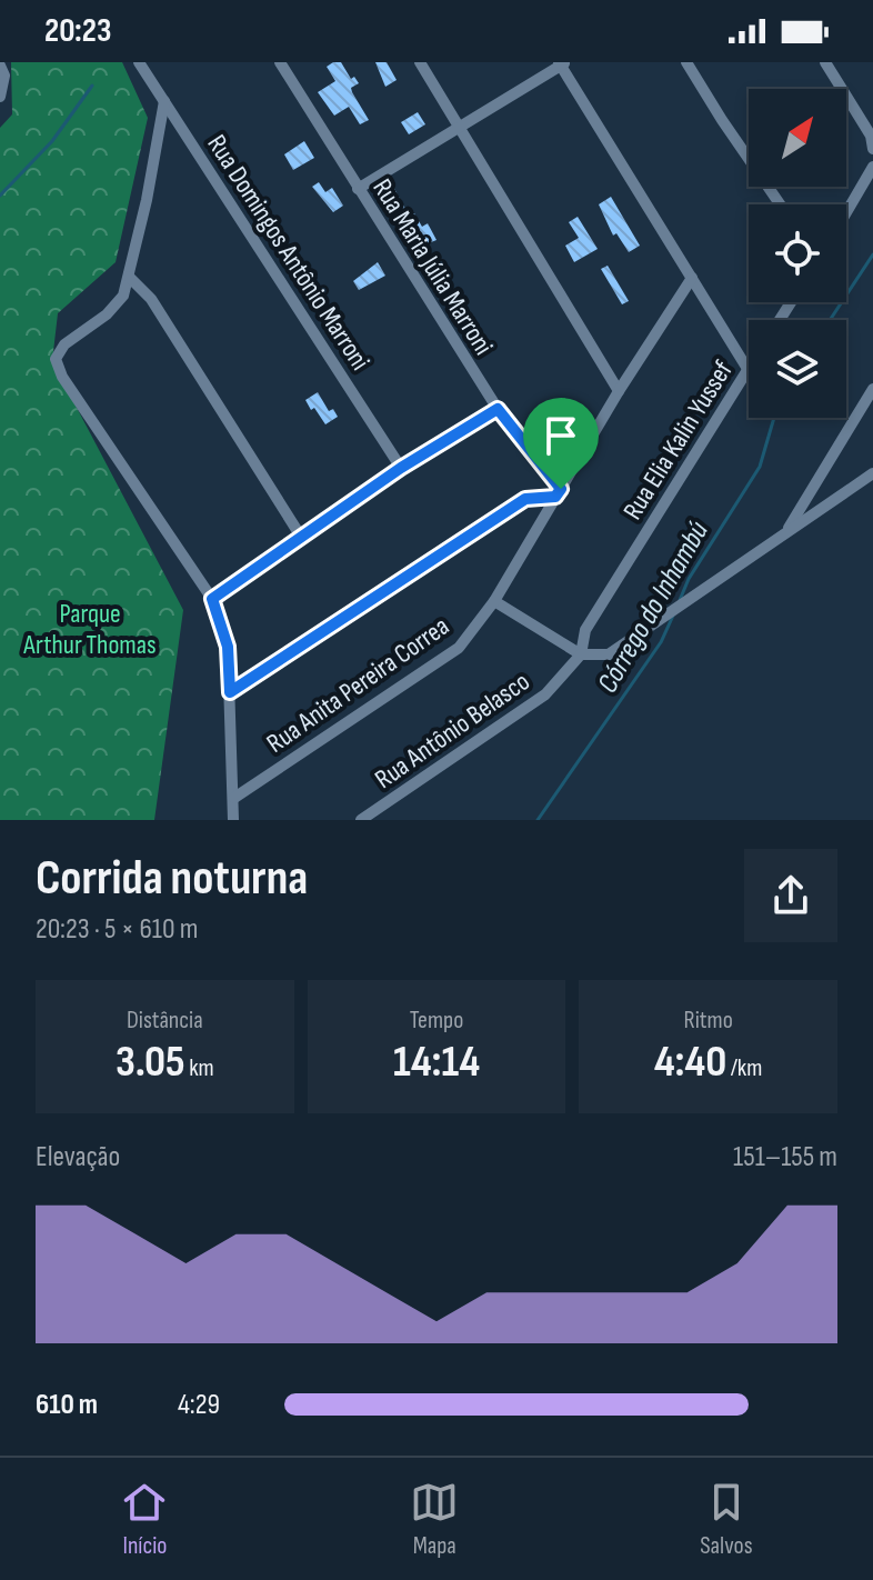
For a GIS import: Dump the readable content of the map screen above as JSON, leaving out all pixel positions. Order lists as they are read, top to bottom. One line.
{"streets":{"street":["Rua Domingos Antônio Marroni","Rua Maria Júlia Marroni","Rua Elia Kalin Yussef","Rua Anita Pereira Correa","Rua Antônio Belasco"]},"crossings":[["Rua Maria Júlia Marroni","Rua Anita Pereira Correa"],["Rua Elia Kalin Yussef","Rua Antônio Belasco"]],"water":["Córrego do Inhambú"],"parks":["Parque Arthur Thomas"],"north":"top right","page":{"status":"20:23","heading":["Corrida noturna","20:23 · 5 × 610 m"],"stats":[["Distância","3.05 km"],["Tempo","14:14"],["Ritmo","4:40 /km"]],"chart":["Elevação","151–155 m"],"list":[{"name":"610 m","note":"4:29"}],"tabs":["Início","Mapa","Salvos"]}}
